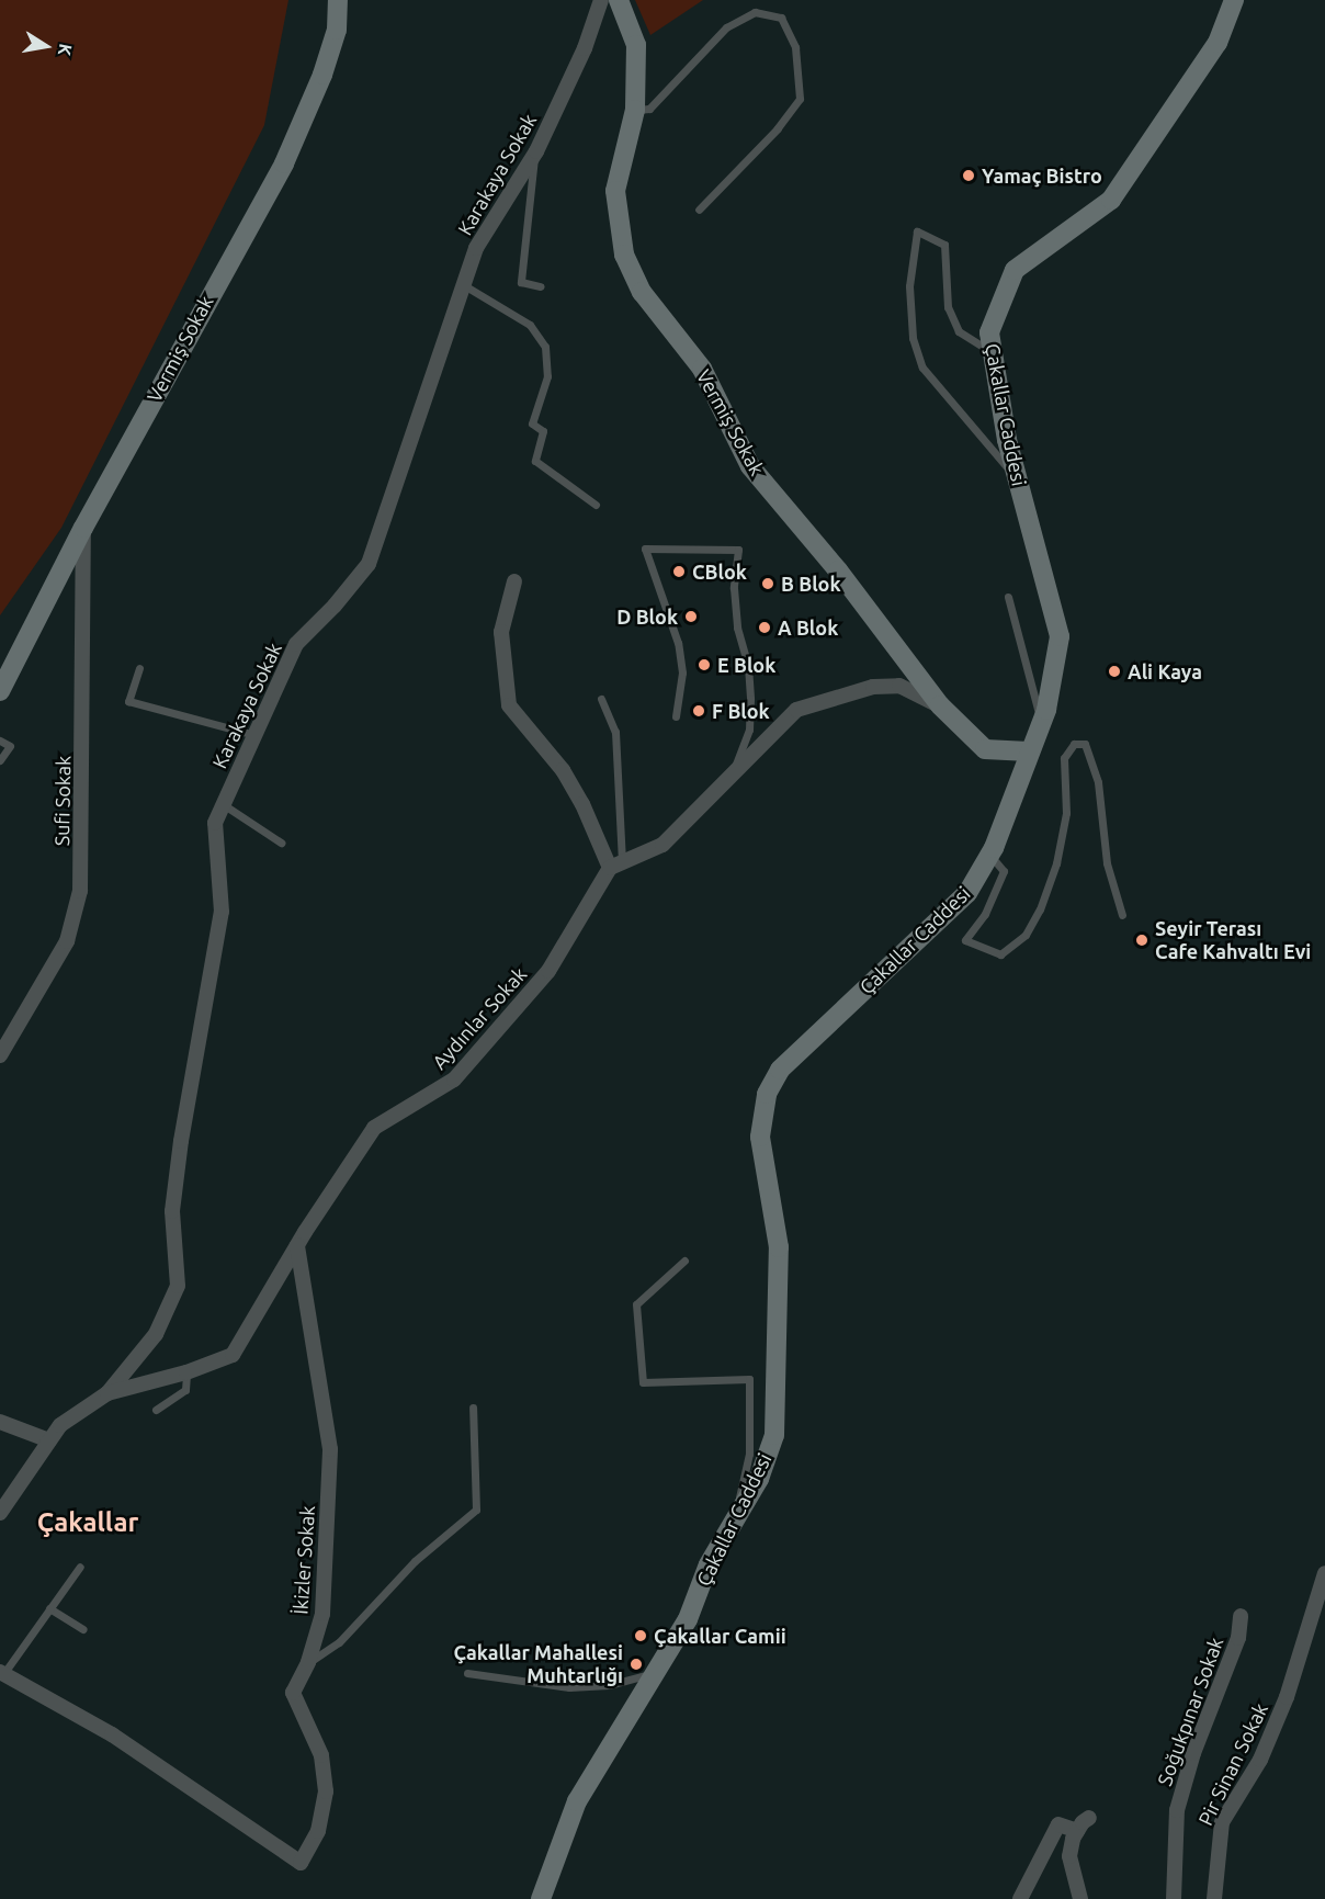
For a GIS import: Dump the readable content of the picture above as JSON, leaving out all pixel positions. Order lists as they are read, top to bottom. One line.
{"streets":{"street":["Karakaya Sokak","Vermiş Sokak","Çakallar Caddesi","Sufi Sokak","Aydınlar Sokak","İkizler Sokak","Soğukpınar Sokak","Pir Sinan Sokak"]},"crossings":[["Karakaya Sokak","Aydınlar Sokak"],["Vermiş Sokak","Çakallar Caddesi"],["Vermiş Sokak","Sufi Sokak"],["Aydınlar Sokak","İkizler Sokak"]],"districts":["Çakallar"],"places":["Yamaç Bistro","CBlok","B Blok","D Blok","A Blok","E Blok","Ali Kaya","F Blok","Seyir Terası Cafe Kahvaltı Evi","Çakallar Camii","Çakallar Mahallesi Muhtarlığı"],"north":"right"}
